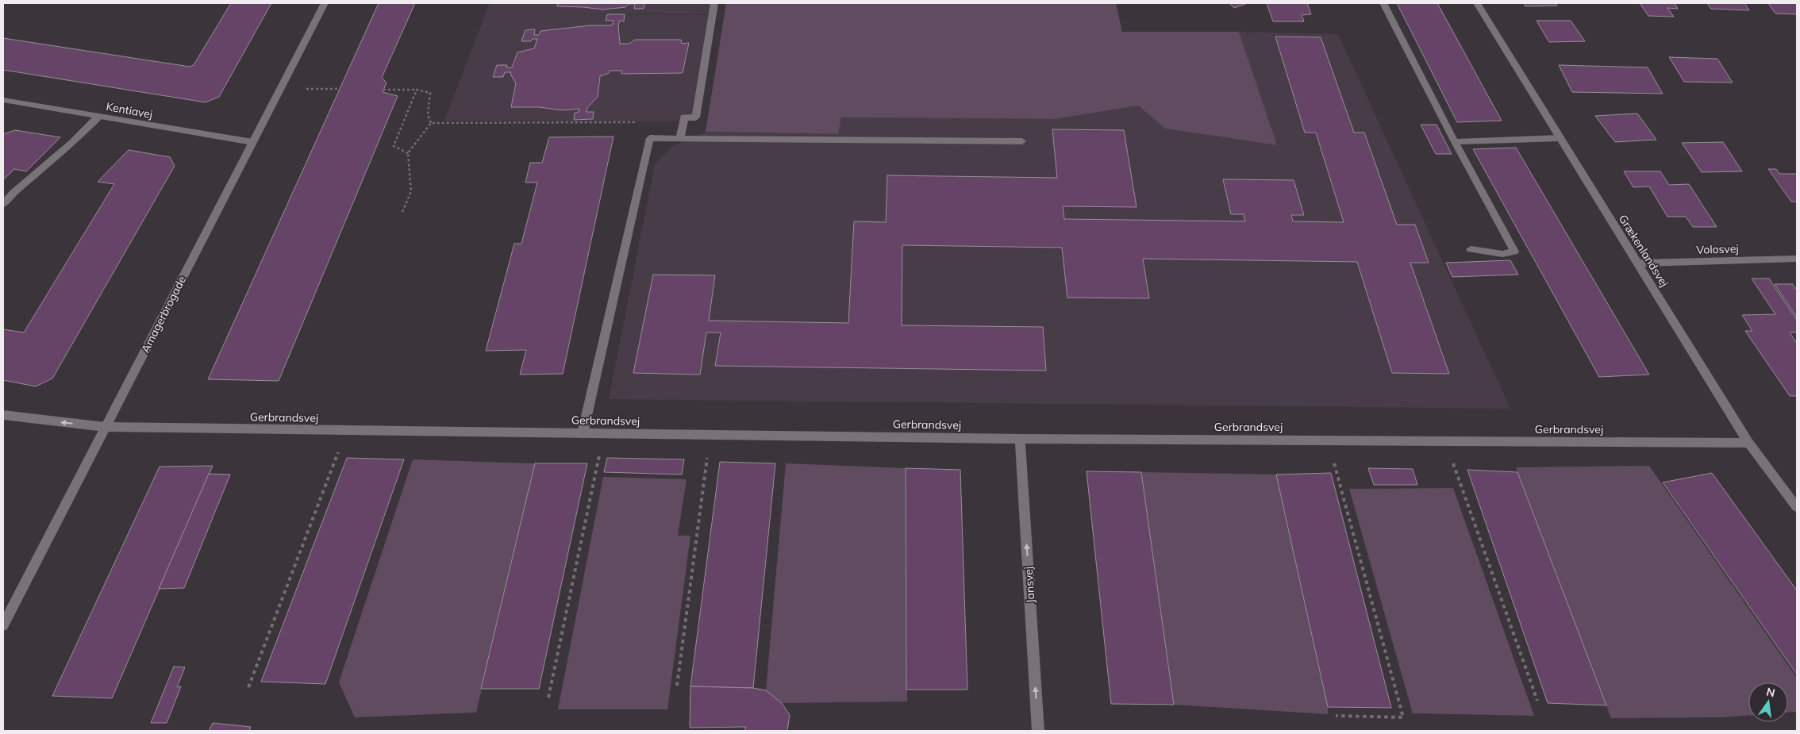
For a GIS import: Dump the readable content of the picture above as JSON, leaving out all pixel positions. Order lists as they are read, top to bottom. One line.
{"streets":{"street":["Kentiavej","Volosvej","Grækenlandsvej","Amagerbrogade","Gerbrandsvej","Jansvej"]},"crossings":[["Kentiavej","Amagerbrogade"],["Volosvej","Grækenlandsvej"],["Grækenlandsvej","Gerbrandsvej"],["Amagerbrogade","Gerbrandsvej"],["Gerbrandsvej","Jansvej"]],"one_way":["Jansvej"],"north":"top"}
